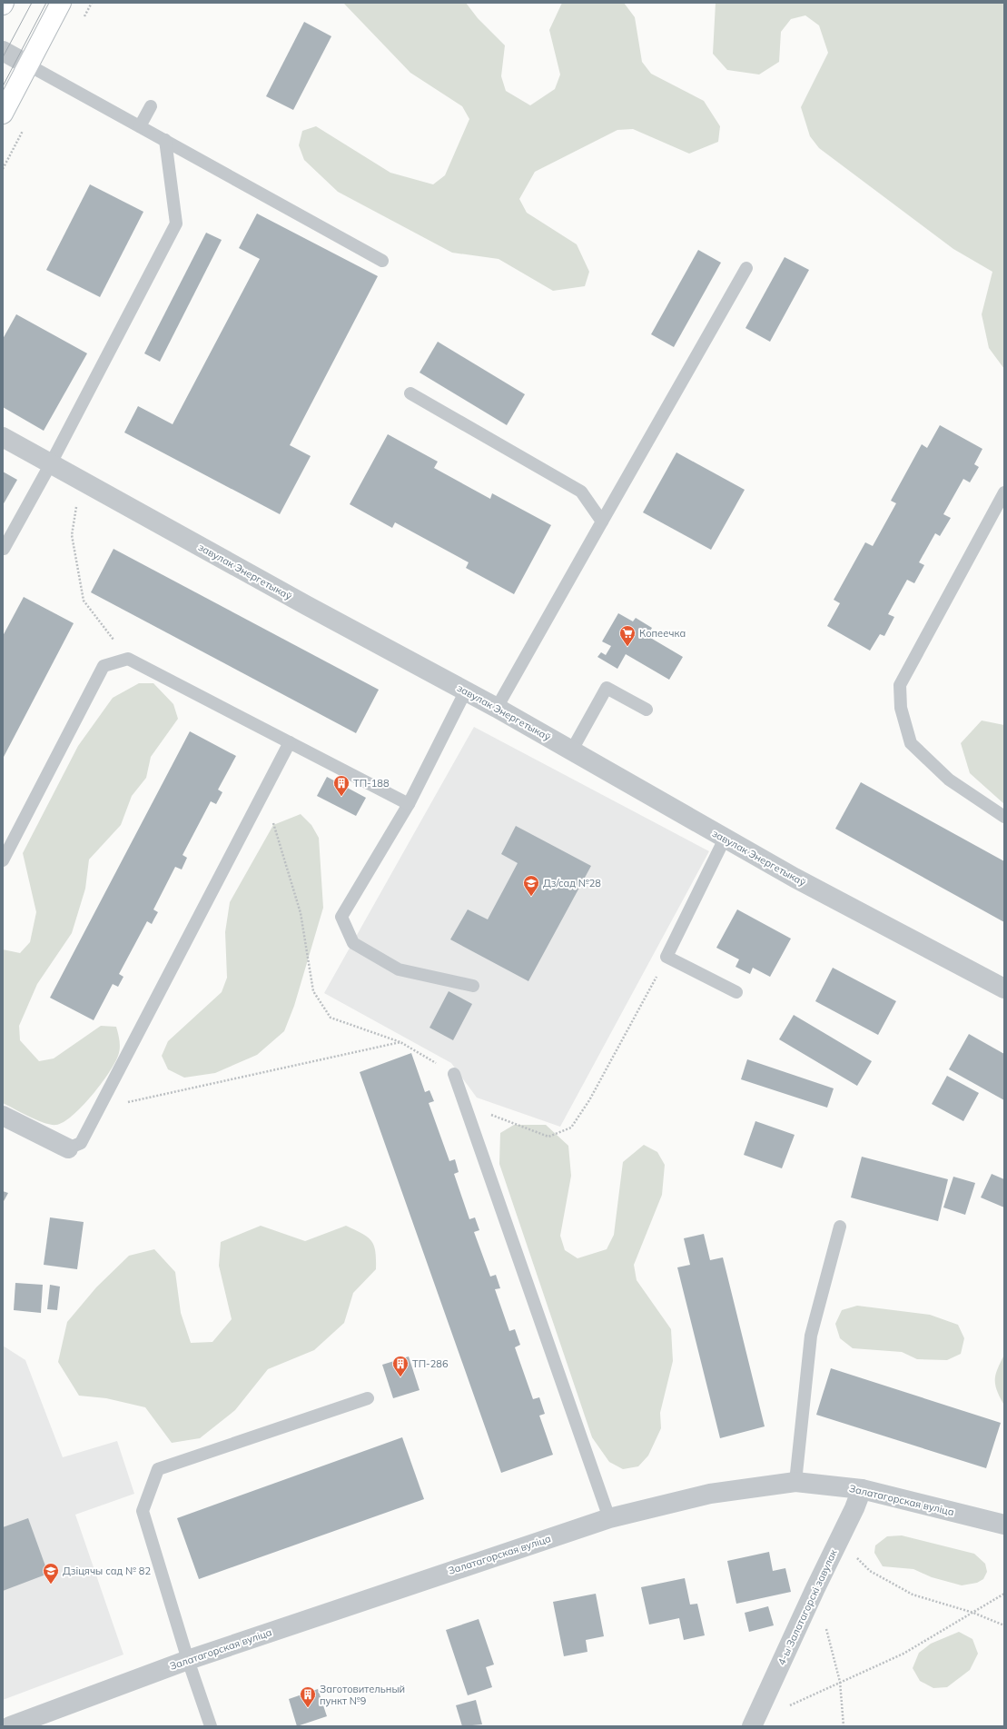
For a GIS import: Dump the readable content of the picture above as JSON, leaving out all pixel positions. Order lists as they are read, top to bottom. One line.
{"streets":{"street":["завулак Энергетыкаў","Залатагорская вуліца","4-ы Залатагорскі завулак"]},"crossings":[["Залатагорская вуліца","4-ы Залатагорскі завулак"]],"places":{"supermarket":["Копеечка"],"building":["ТП-188","ТП-286","Заготовительный пункт №9"],"school or university":["Дз/сад №28","Дзіцячы сад № 82"]}}
